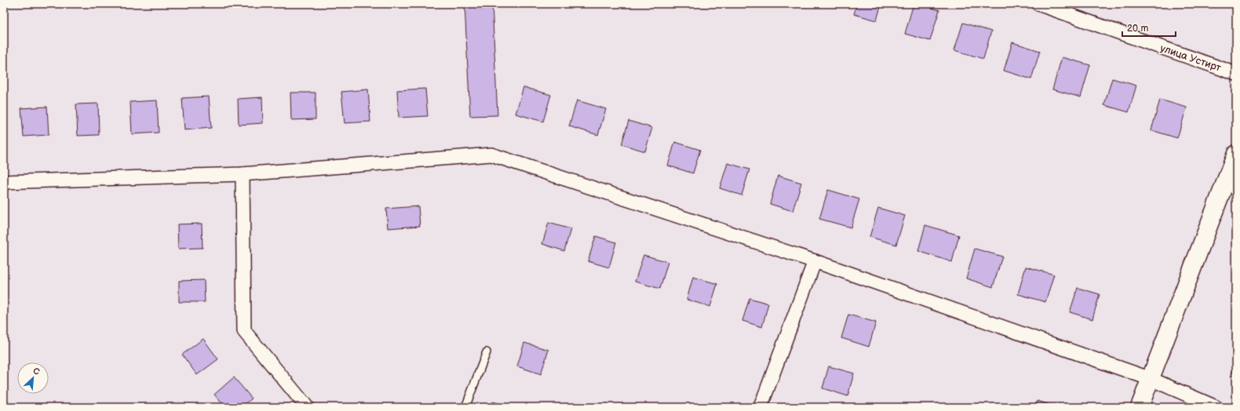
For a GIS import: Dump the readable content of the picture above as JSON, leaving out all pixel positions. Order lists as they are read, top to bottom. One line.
{"streets":{"street":["улица Устирт"]},"scale_bar":"20 m","north":"top right"}
